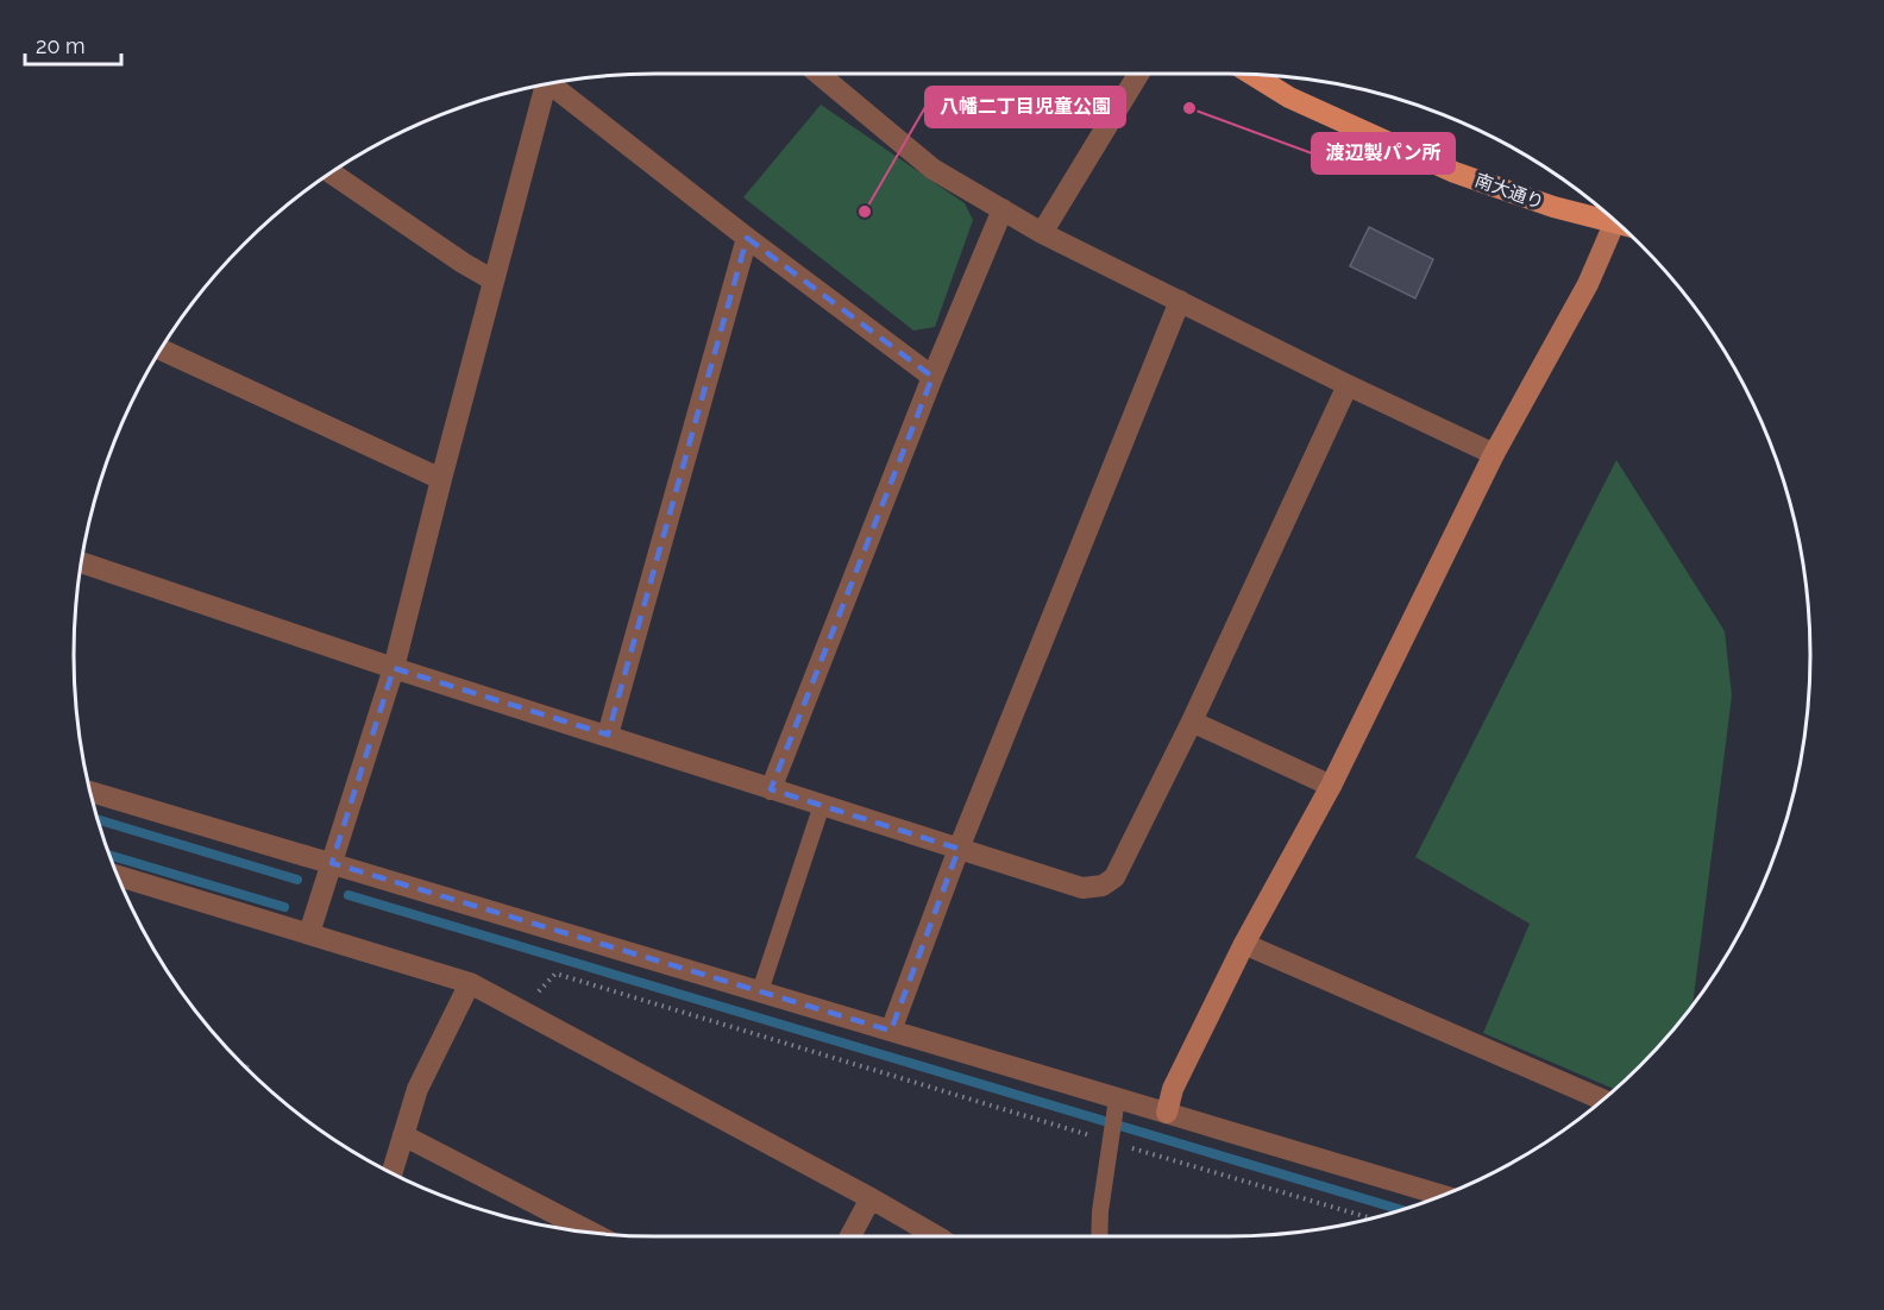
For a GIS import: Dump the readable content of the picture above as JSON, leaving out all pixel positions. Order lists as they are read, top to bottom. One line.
{"streets":{"main road":["南大通り"]},"places":["渡辺製パン所","八幡二丁目児童公園"],"scale_bar":"20 m"}
